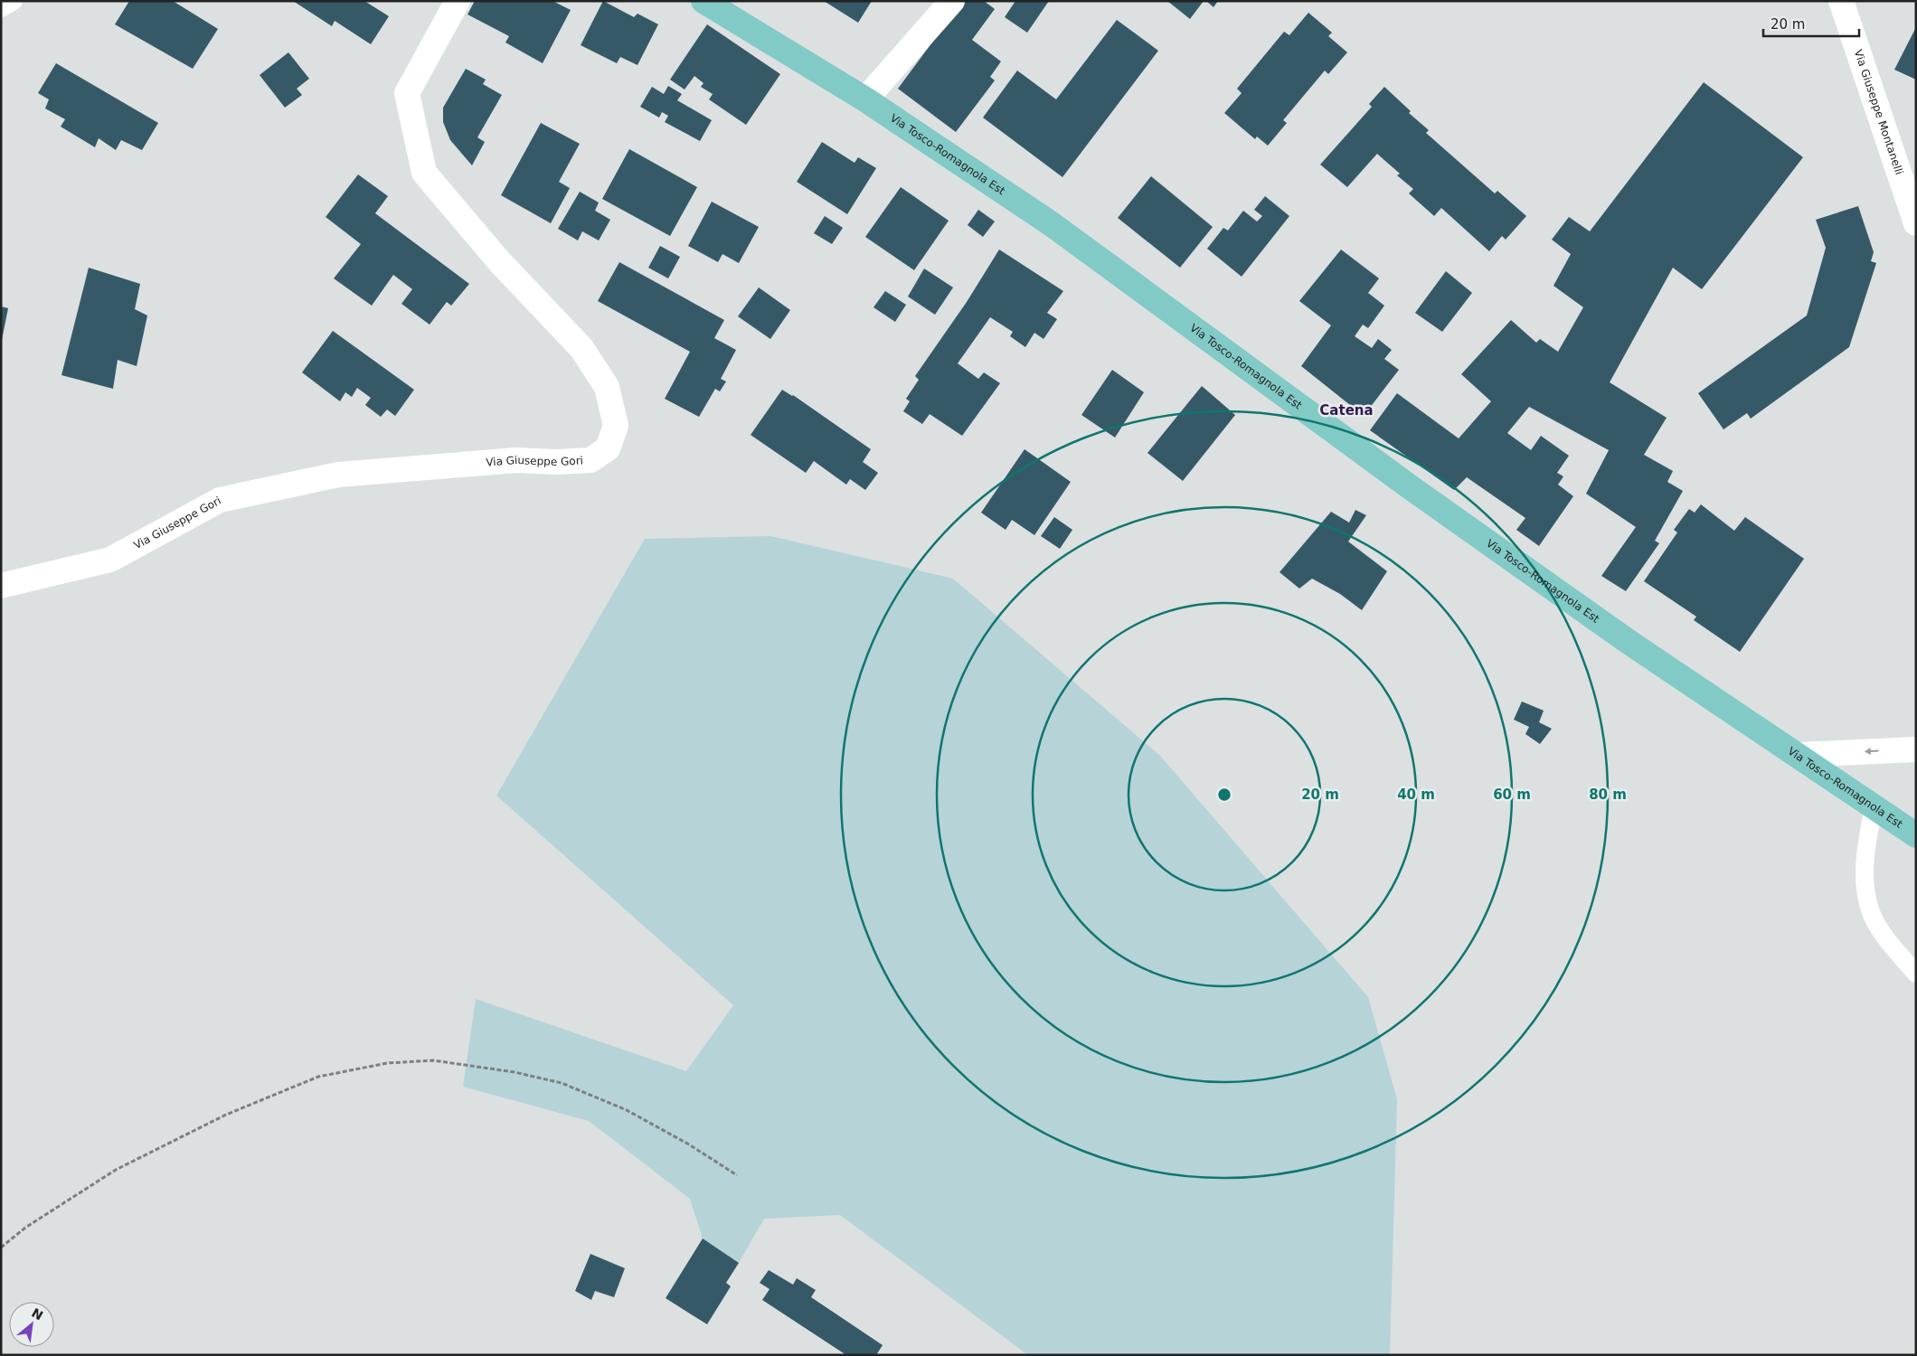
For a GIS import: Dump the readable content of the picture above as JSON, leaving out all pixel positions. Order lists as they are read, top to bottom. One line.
{"streets":{"main road":["Via Tosco-Romagnola Est"],"street":["Via Giuseppe Montanelli","Via Giuseppe Gori"]},"districts":["Catena"],"scale_bar":"20 m","north":"top right","rings":["20 m","40 m","60 m","80 m"]}
